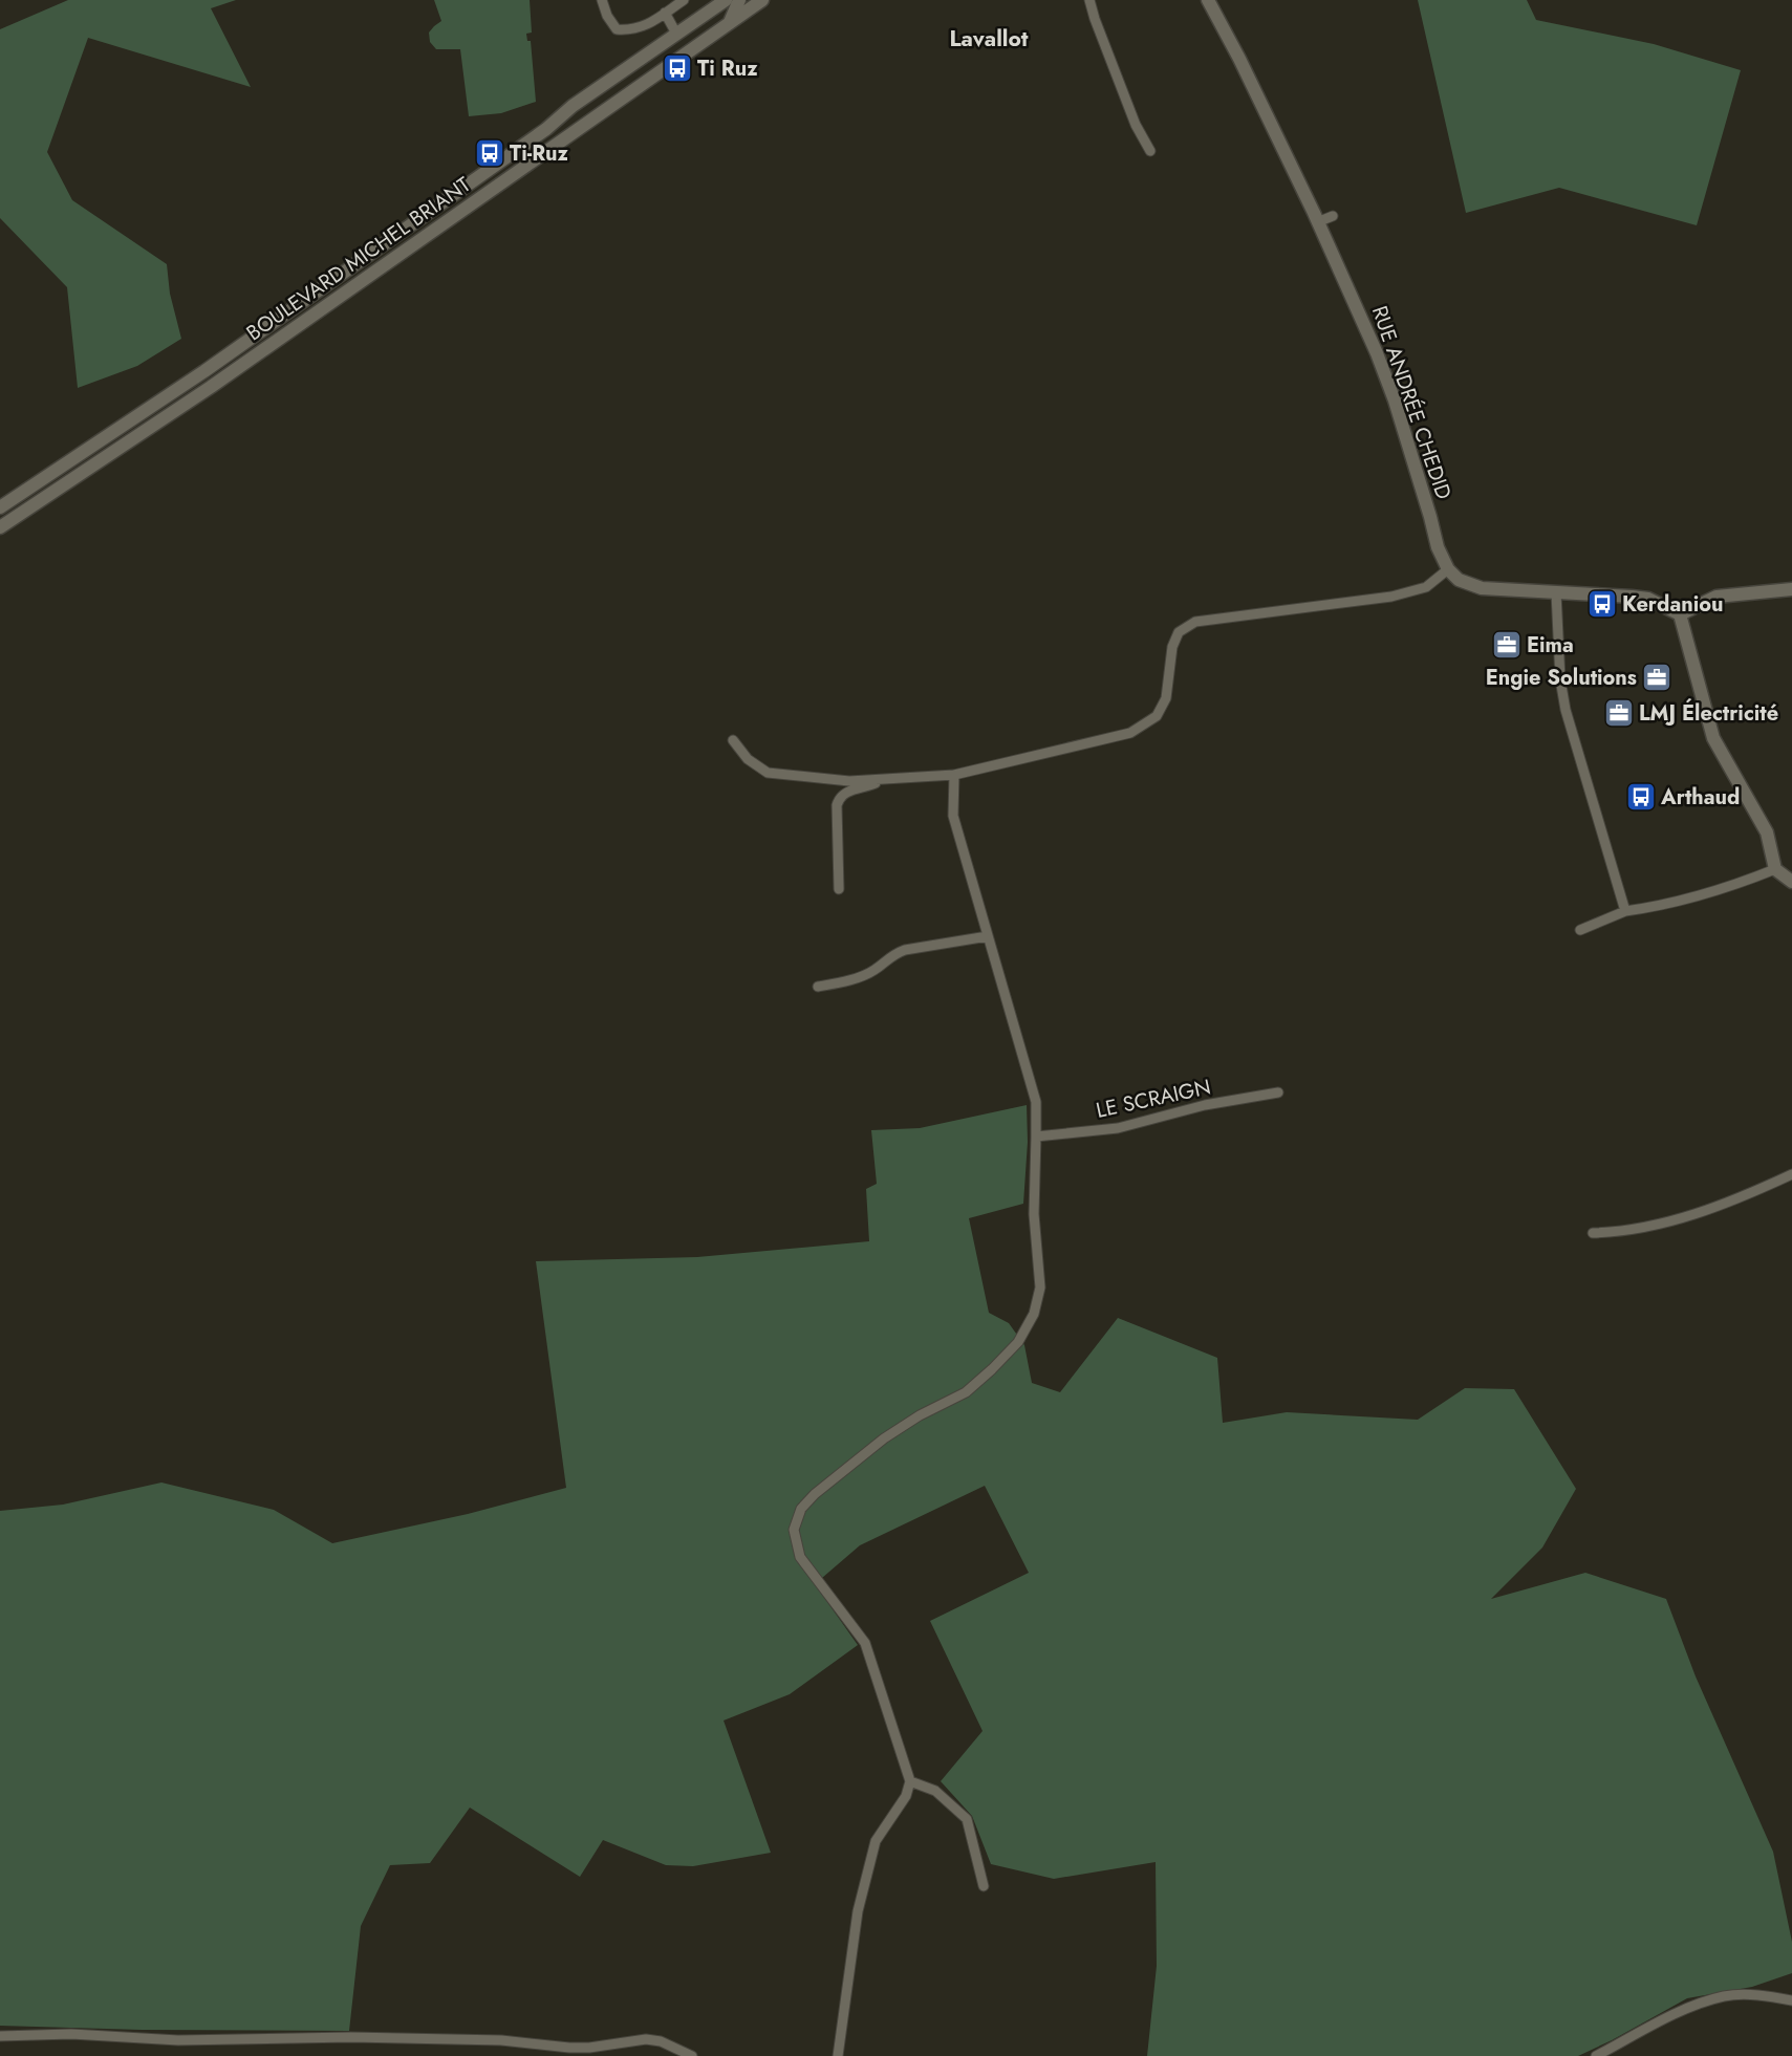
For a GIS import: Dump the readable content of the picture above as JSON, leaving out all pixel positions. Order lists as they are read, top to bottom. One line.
{"streets":{"main road":["BOULEVARD MICHEL BRIANT","RUE ANDRÉE CHEDID"],"street":["LE SCRAIGN"]},"districts":["Lavallot"],"places":{"bus stop":["Ti Ruz","Ti-Ruz","Kerdaniou","Arthaud"],"office":["Eima","Engie Solutions","LMJ Électricité"]}}
